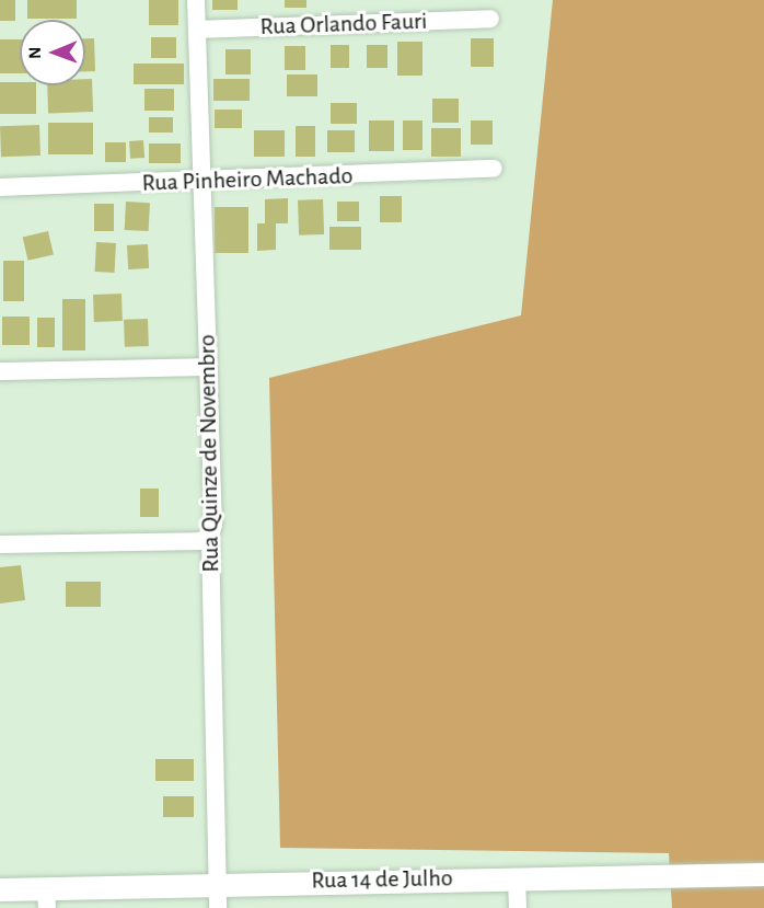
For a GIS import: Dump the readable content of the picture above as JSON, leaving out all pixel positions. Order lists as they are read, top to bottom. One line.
{"streets":{"street":["Rua Orlando Fauri","Rua Pinheiro Machado","Rua Quinze de Novembro","Rua 14 de Julho"]},"crossings":[["Rua Orlando Fauri","Rua Quinze de Novembro"],["Rua Pinheiro Machado","Rua Quinze de Novembro"],["Rua Quinze de Novembro","Rua 14 de Julho"]],"north":"left"}
